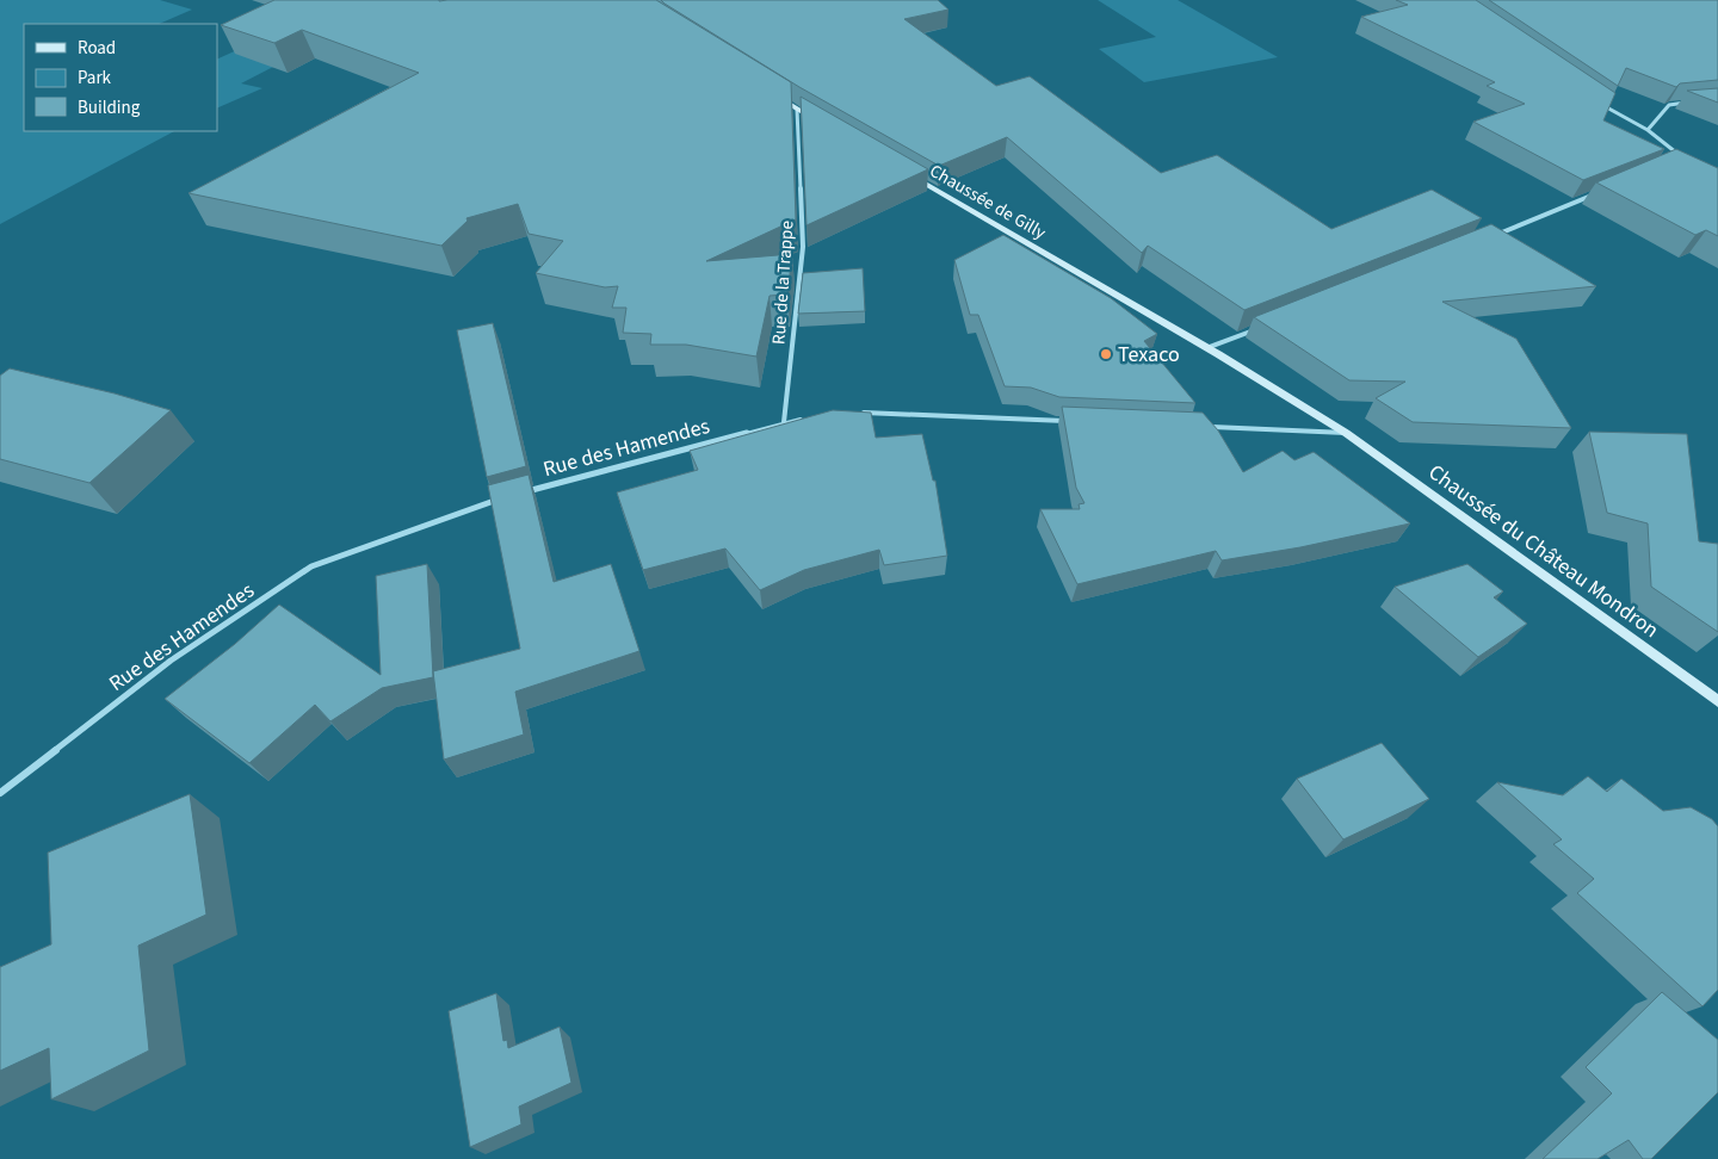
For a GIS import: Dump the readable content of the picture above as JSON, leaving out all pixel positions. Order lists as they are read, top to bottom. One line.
{"streets":{"main road":["Chaussée de Gilly","Chaussée du Château Mondron"],"street":["Rue de la Trappe","Rue des Hamendes"]},"crossings":[["Chaussée de Gilly","Chaussée du Château Mondron"],["Rue de la Trappe","Rue des Hamendes"]],"places":["Texaco"],"legend":["Road","Park","Building"]}
